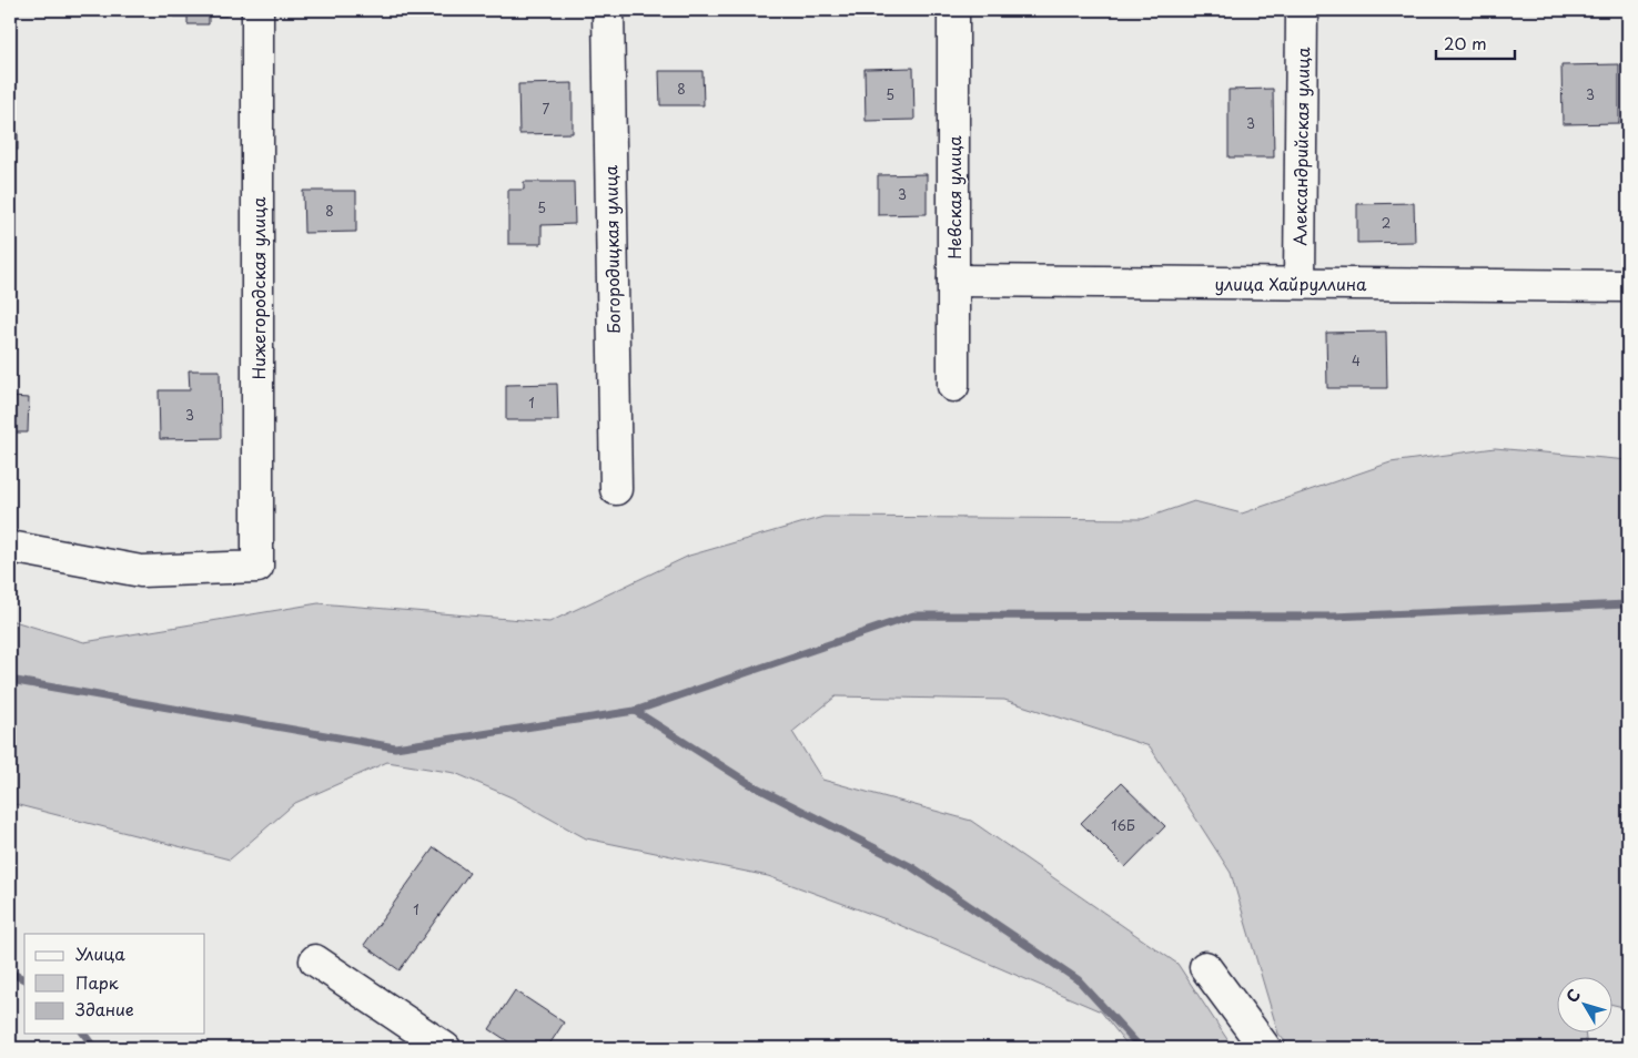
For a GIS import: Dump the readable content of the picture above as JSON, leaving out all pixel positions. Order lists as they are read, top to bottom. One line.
{"streets":{"street":["Александрийская улица","Невская улица","Богородицкая улица","улица Хайруллина","Нижегородская улица"]},"crossings":[["Александрийская улица","улица Хайруллина"],["Невская улица","улица Хайруллина"]],"house_numbers":["8","5","3","7","3","3","5","8","2","4","1","3","16Б","1"],"legend":["Улица","Парк","Здание"],"scale_bar":"20 m","north":"top left"}
